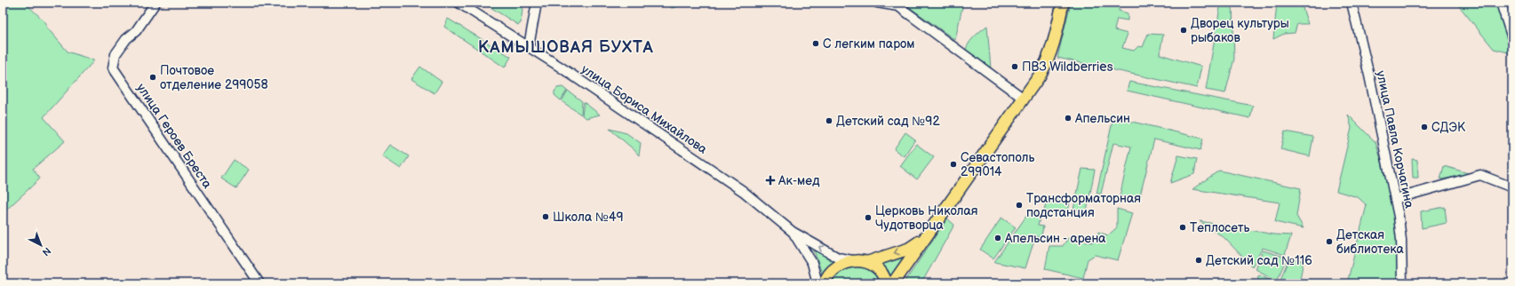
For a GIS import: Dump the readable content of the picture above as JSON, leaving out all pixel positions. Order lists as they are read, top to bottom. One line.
{"streets":{"street":["улица Бориса Михайлова","улица Героев Бреста","улица Павла Корчагина"]},"districts":["КАМЫШОВАЯ БУХТА"],"places":{"other":["Дворец культуры рыбаков","С легким паром","ПВЗ Wildberries","Почтовое отделение 299058","Апельсин","Детский сад №92","СДЭК","Севастополь 299014","Трансформаторная подстанция","Школа №49","Церковь Николая Чудотворца","Теплосеть","Апельсин - арена","Детская библиотека","Детский сад №116"],"health":["Ак-мед"]},"north":"bottom right"}
